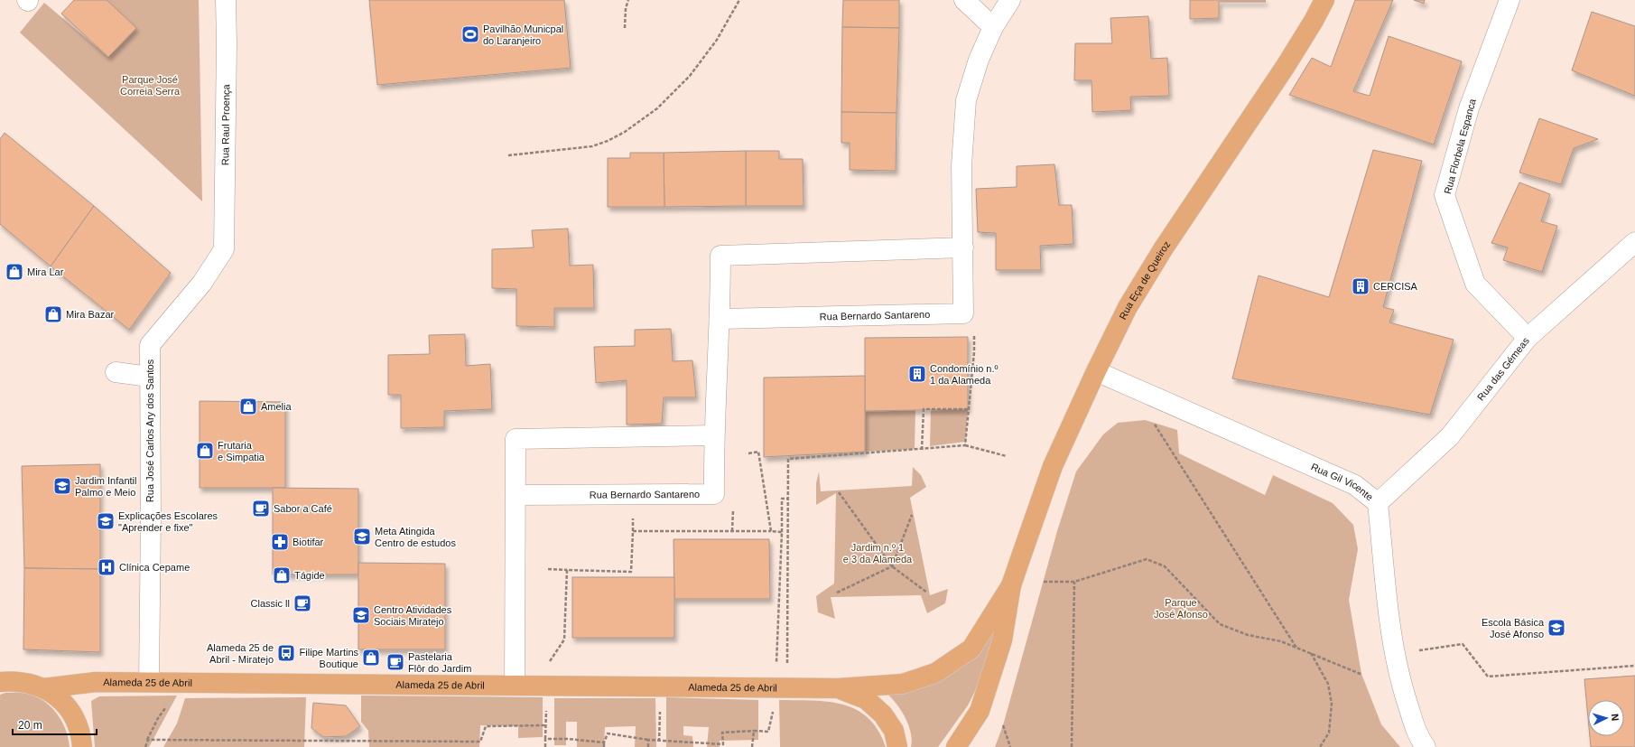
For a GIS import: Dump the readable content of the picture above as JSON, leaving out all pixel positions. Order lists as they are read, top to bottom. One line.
{"streets":{"main road":["Rua Eça de Queiroz","Alameda 25 de Abril"],"street":["Rua Raul Proença","Rua Florbela Espanca","Rua Bernardo Santareno","Rua das Gémeas","Rua José Carlos Ary dos Santos","Rua Gil Vicente"]},"crossings":[["Rua Raul Proença","Rua José Carlos Ary dos Santos"],["Rua Florbela Espanca","Rua das Gémeas"],["Rua Eça de Queiroz","Rua Gil Vicente"],["Rua Eça de Queiroz","Alameda 25 de Abril"],["Rua das Gémeas","Rua Gil Vicente"],["Rua José Carlos Ary dos Santos","Alameda 25 de Abril"]],"parks":["Parque José Correia Serra","Jardim n.º 1 e 3 da Alameda","Parque José Afonso"],"places":{"sports":["Pavilhão Municpal do Laranjeiro"],"shop":["Mira Lar","Mira Bazar","Amelia","Frutaria e Simpatia","Tágide","Filipe Martins Boutique"],"building":["CERCISA","Condomínio n.º 1 da Alameda"],"school or university":["Jardim Infantil Palmo e Meio","Explicações Escolares \"Aprender e fixe\"","Meta Atingida Centro de estudos","Centro Atividades Sociais Miratejo","Escola Básica José Afonso"],"cafe":["Sabor a Café","Classic ll","Pastelaria Flôr do Jardim"],"pharmacy":["Biotifar"],"hospital":["Clínica Cepame"],"bus stop":["Alameda 25 de Abril - Miratejo"]},"scale_bar":"20 m","north":"right"}
